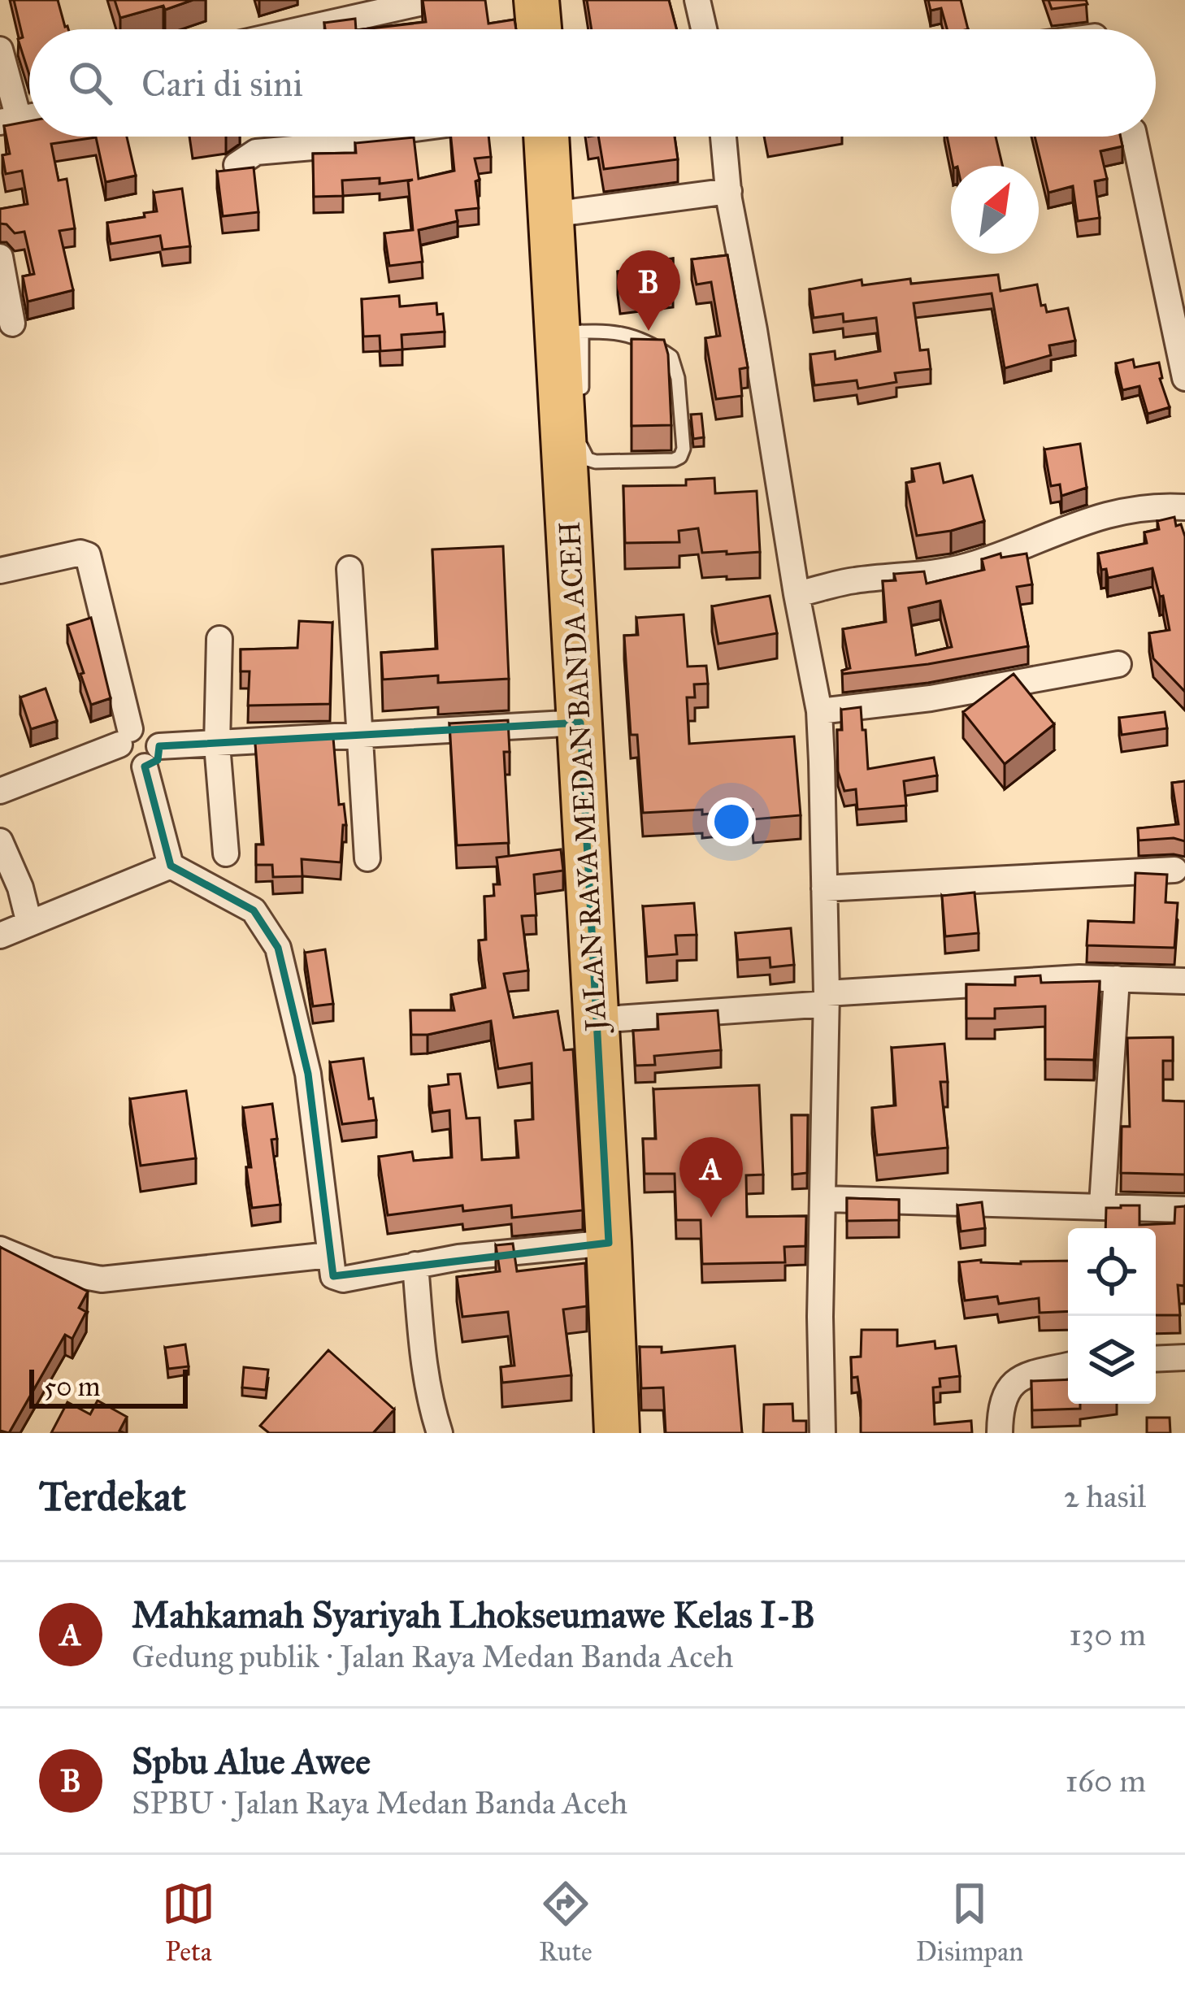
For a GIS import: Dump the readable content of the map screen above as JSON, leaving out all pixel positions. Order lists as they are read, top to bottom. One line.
{"streets":{"highway":["JALAN RAYA MEDAN BANDA ACEH"]},"scale_bar":"50 m","north":"top right","page":{"search":"Cari di sini","pins":["B","A"],"scale":"50 m","heading":["Terdekat","2 hasil"],"list":[{"mark":"A","name":"Mahkamah Syariyah Lhokseumawe Kelas I-B","note":"Gedung publik · Jalan Raya Medan Banda Aceh","value":"130 m"},{"mark":"B","name":"Spbu Alue Awee","note":"SPBU · Jalan Raya Medan Banda Aceh","value":"160 m"}],"nav":["Peta","Rute","Disimpan"]}}
